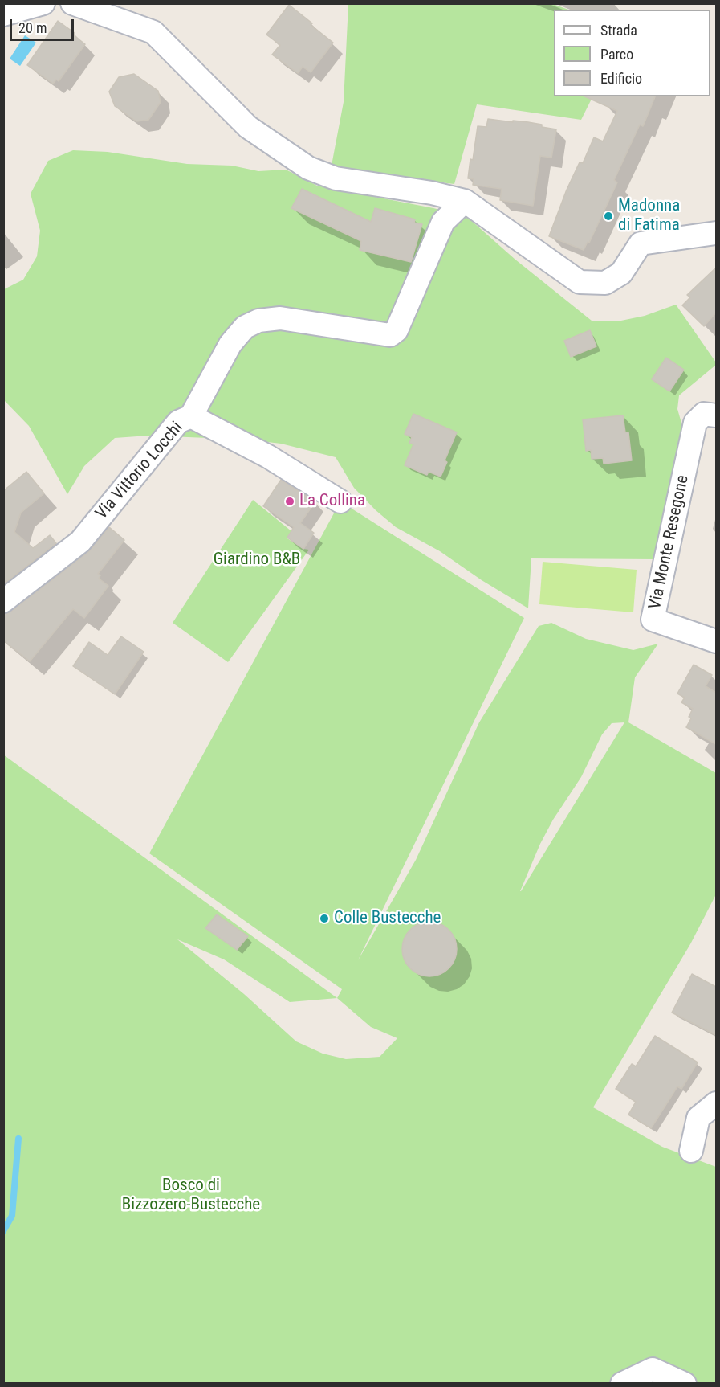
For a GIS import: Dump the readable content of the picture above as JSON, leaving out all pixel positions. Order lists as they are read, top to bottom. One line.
{"streets":{"street":["Via Vittorio Locchi","Via Monte Resegone"]},"parks":["Giardino B&B","Bosco di Bizzozero-Bustecche"],"places":["Madonna di Fatima","La Collina","Colle Bustecche"],"legend":["Strada","Parco","Edificio"],"scale_bar":"20 m"}
